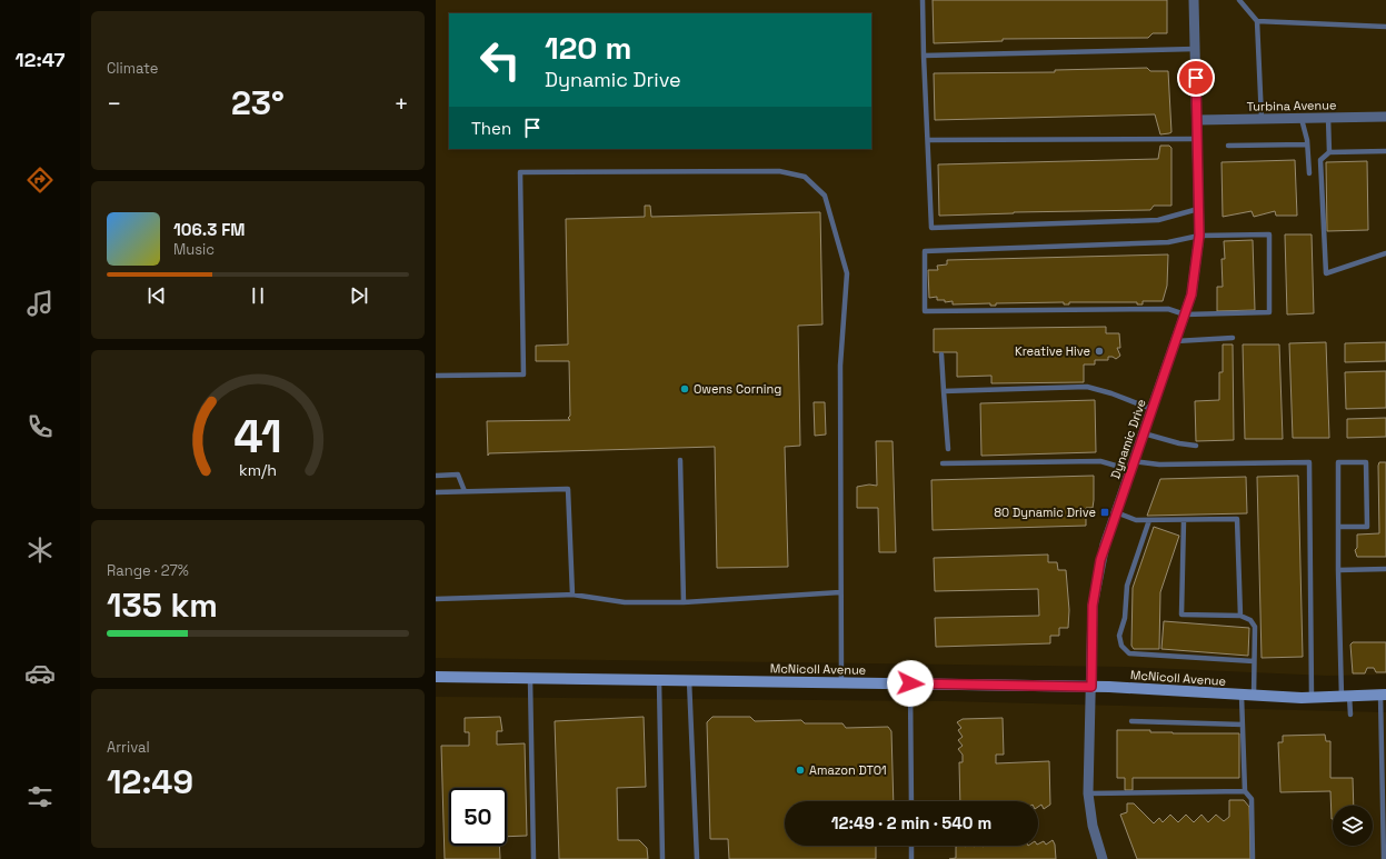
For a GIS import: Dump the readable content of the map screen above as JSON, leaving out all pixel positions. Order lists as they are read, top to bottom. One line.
{"streets":{"main road":["McNicoll Avenue"],"street":["Turbina Avenue","Dynamic Drive"]},"crossings":[["Turbina Avenue","Dynamic Drive"],["Dynamic Drive","McNicoll Avenue"]],"places":{"other":["Kreative Hive","Owens Corning","Amazon DTO1"],"transit":["80 Dynamic Drive"]},"page":{"tabs":"12:47","tile":["Climate",["Range · 27%","135 km"],["Arrival","12:49"]],"turn":["120 m","Dynamic Drive"],"heat":["−","23°","+"],"then":"Then","song":["106.3 FM","Music"],"limit":"50","trip":"12:49 · 2 min · 540 m","gauge":["41","km/h"]}}
